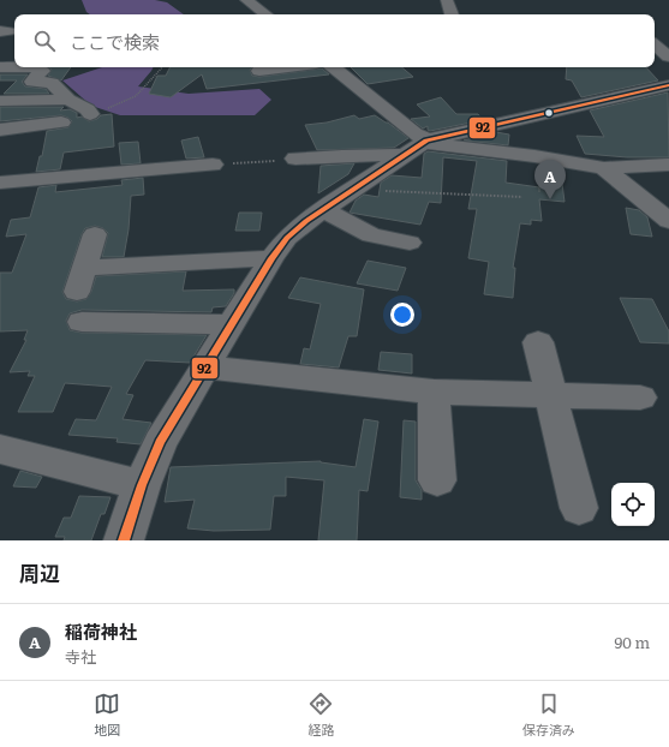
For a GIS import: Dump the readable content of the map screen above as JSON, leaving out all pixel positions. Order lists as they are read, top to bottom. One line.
{"lines":["transit line 92"],"page":{"search":"ここで検索","pins":"A","heading":"周辺","list":[{"mark":"A","name":"稲荷神社","note":"寺社","value":"90 m"}],"nav":["地図","経路","保存済み"]}}
